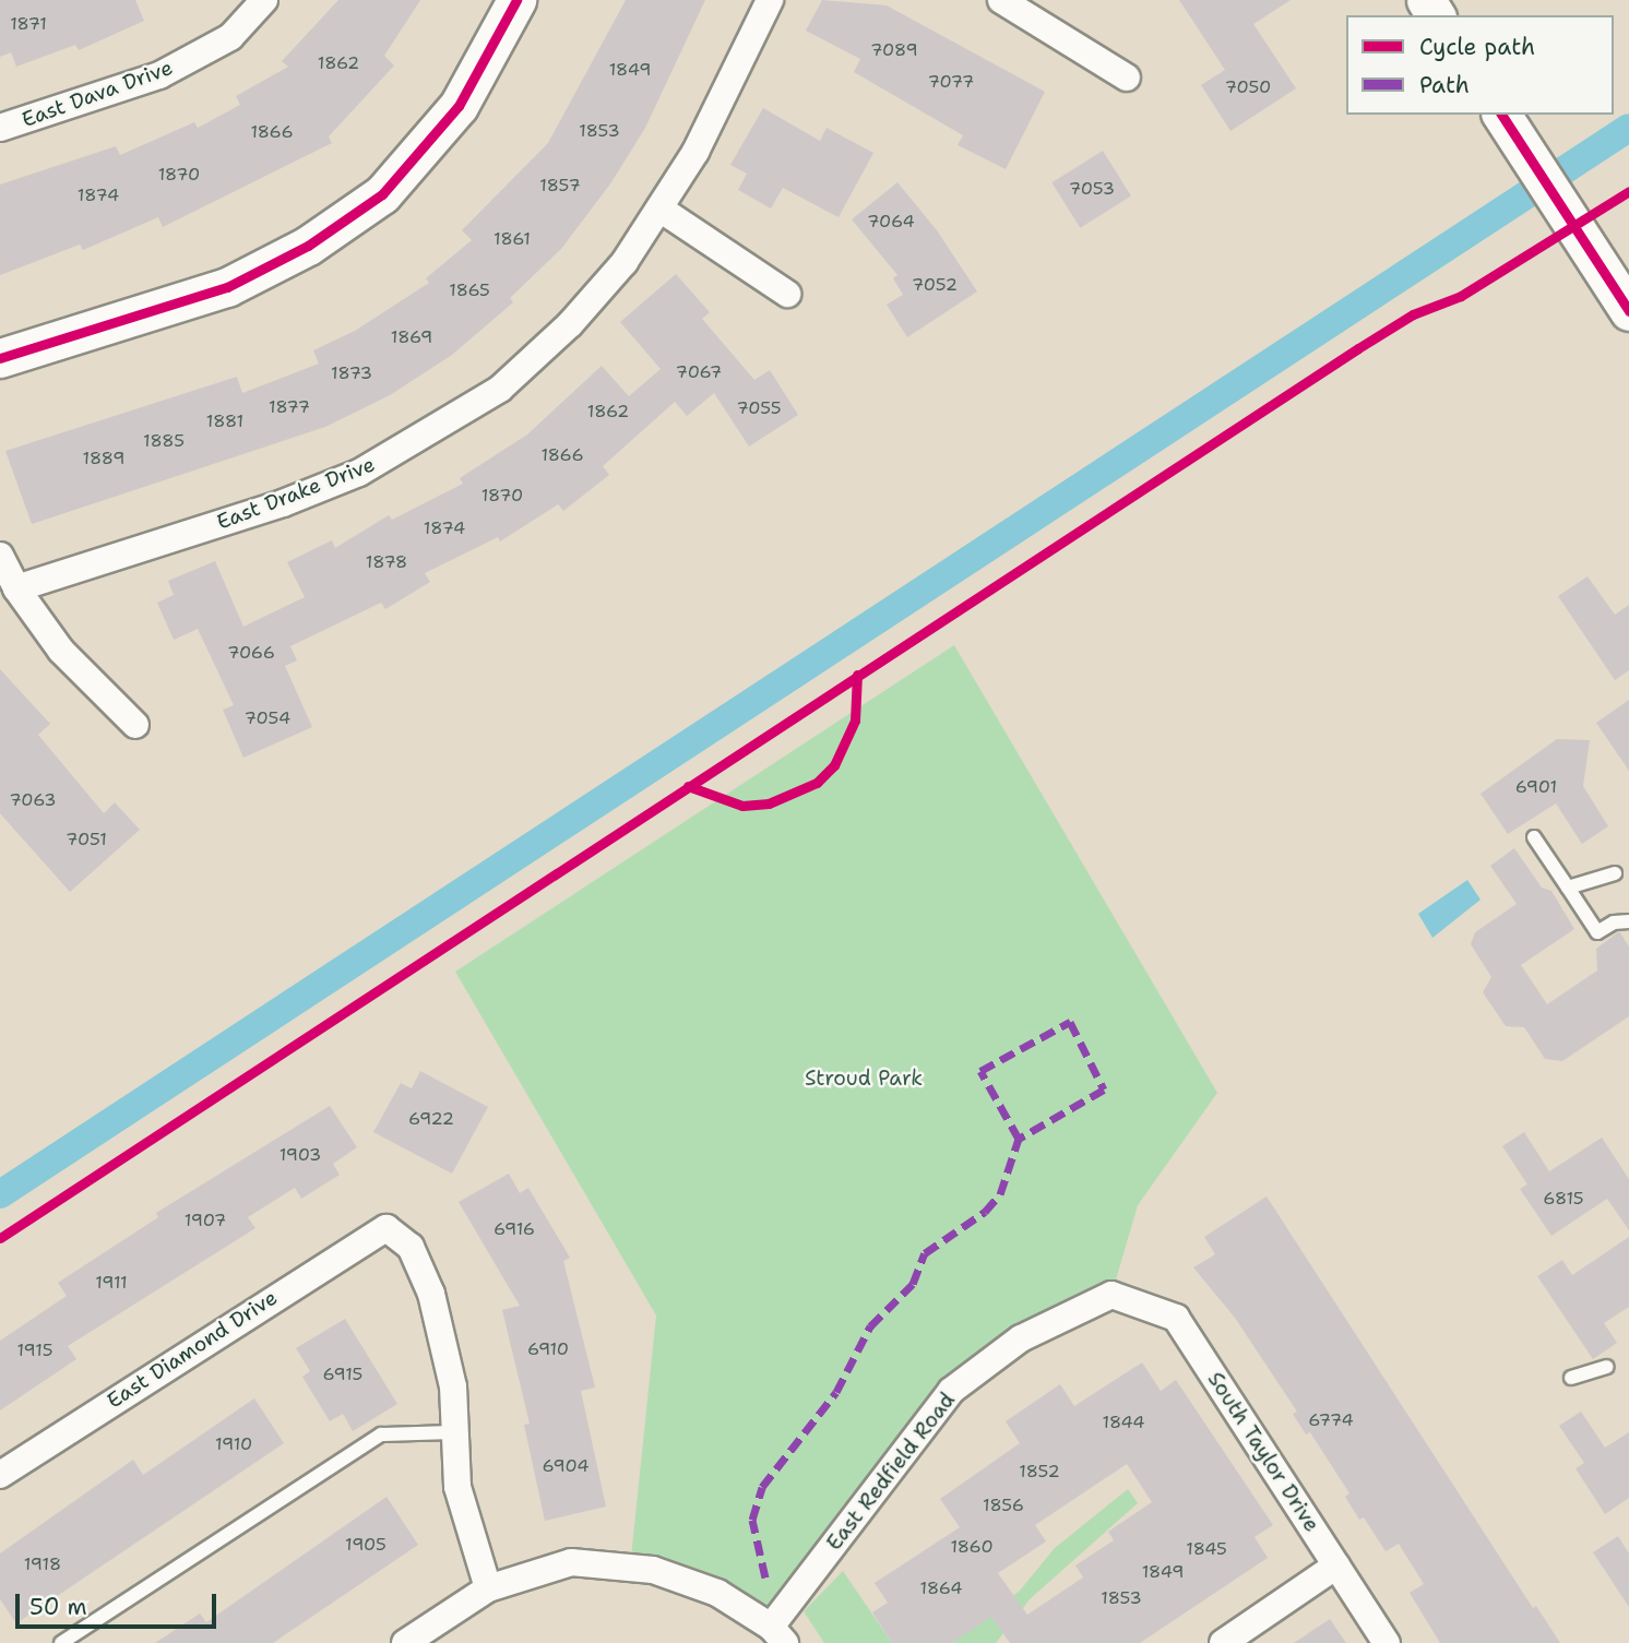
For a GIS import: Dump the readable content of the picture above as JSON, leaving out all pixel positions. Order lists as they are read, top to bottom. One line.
{"streets":{"street":["East Dava Drive","East Drake Drive","East Diamond Drive","South Taylor Drive","East Redfield Road"]},"crossings":[["South Taylor Drive","East Redfield Road"]],"parks":["Stroud Park"],"house_numbers":["1871","7089","1862","1849","7077","7050","1853","1866","1870","1857","7053","1874","7064","1861","7052","1865","1869","7067","1873","1877","7055","1862","1881","1885","1866","1889","1870","1874","1878","7066","7054","6901","7063","7051","6922","1903","6815","1907","6916","1911","6910","1915","6915","6774","1844","1910","6904","1852","1856","1905","1860","1845","1918","1849","1864","1853"],"legend":["Cycle path","Path"],"scale_bar":"50 m"}
